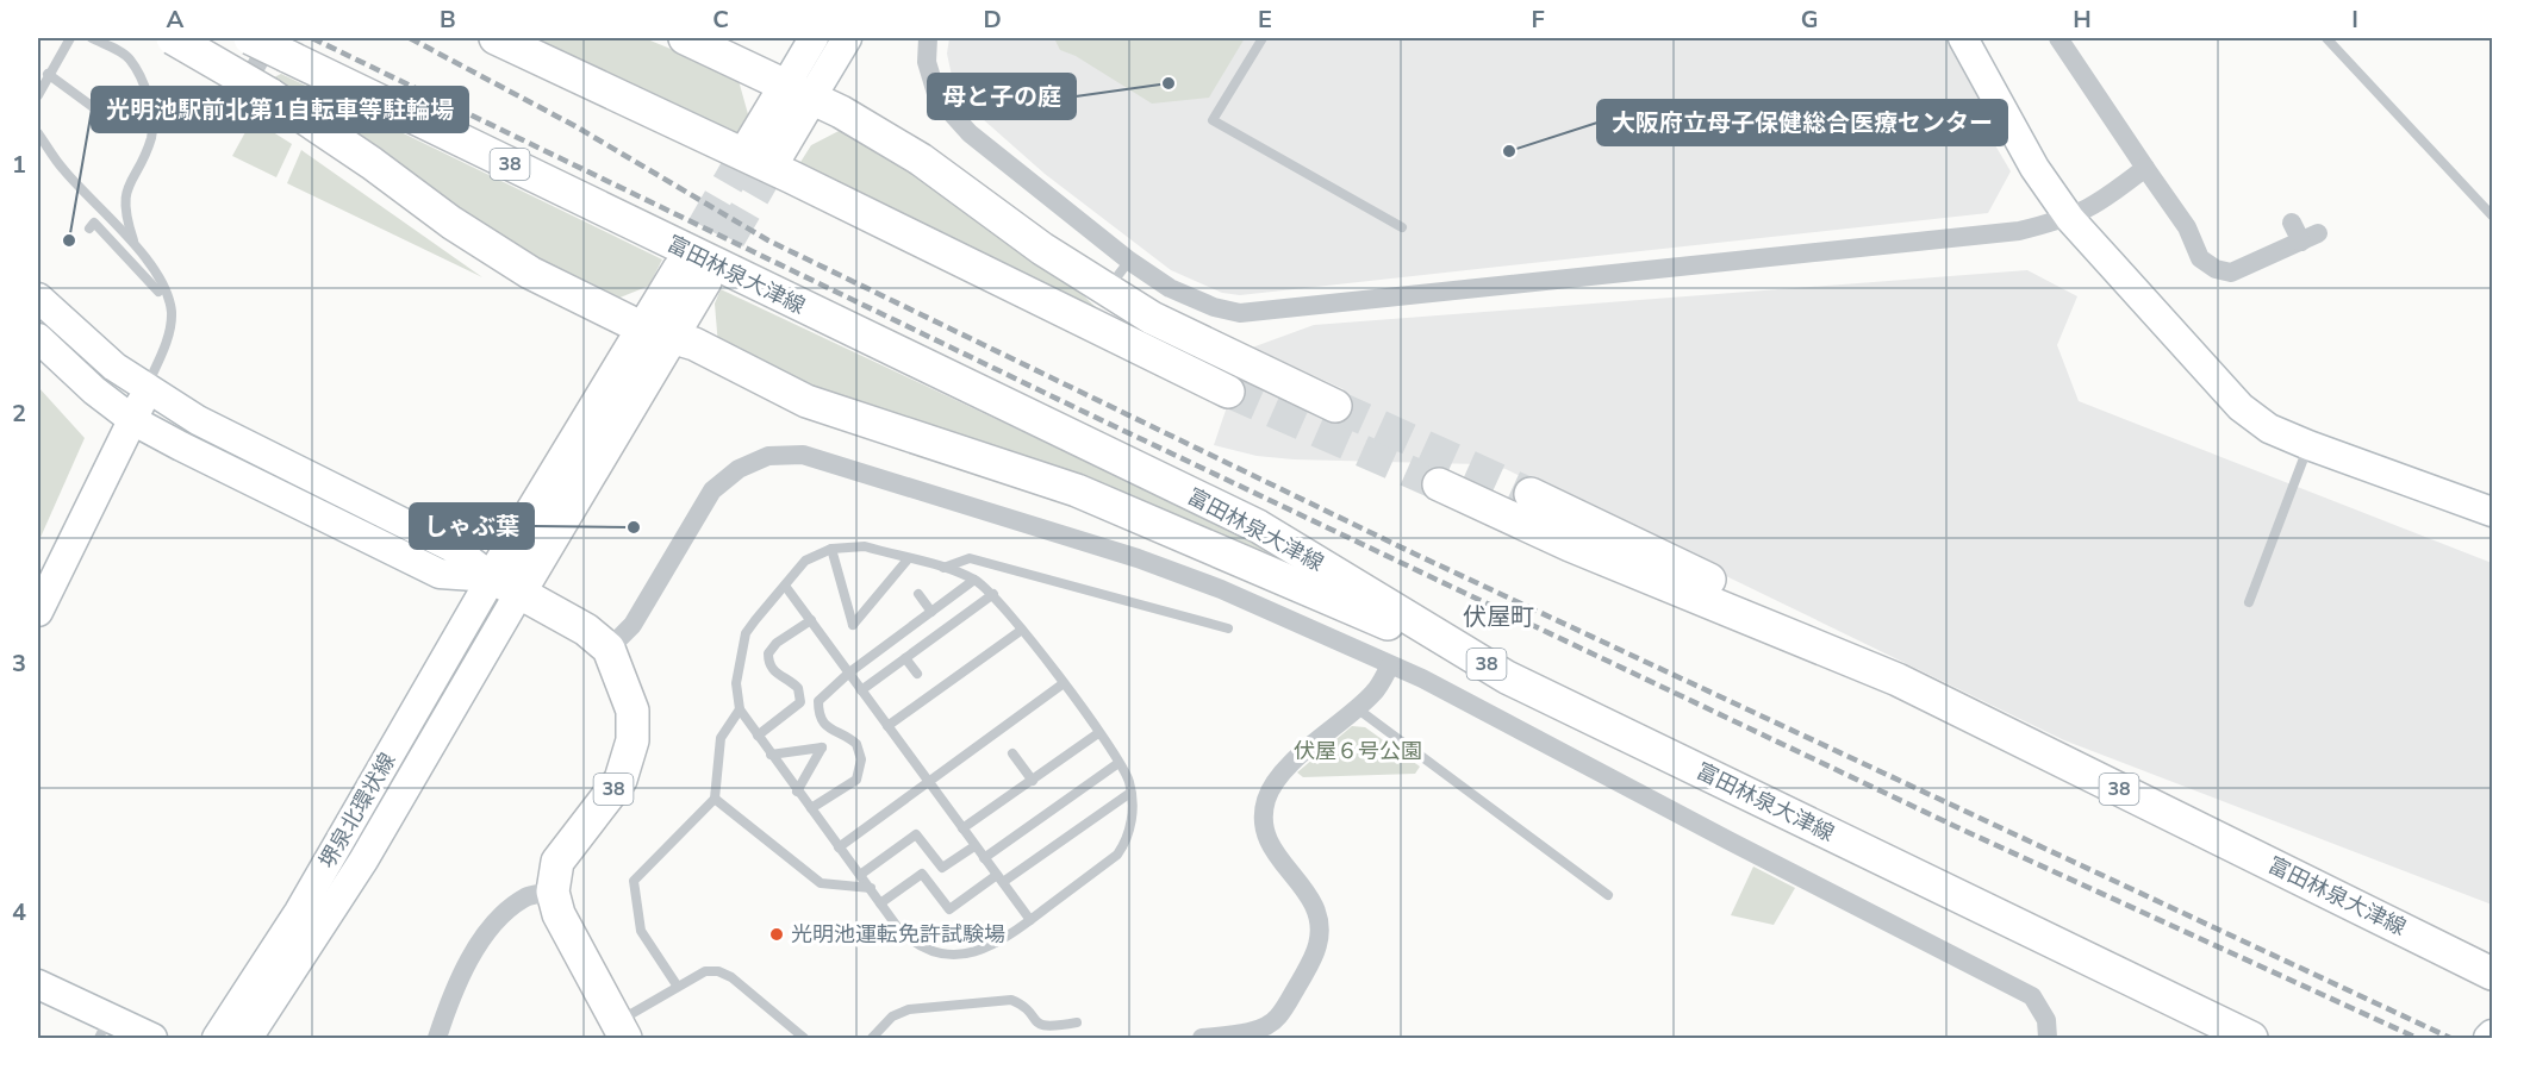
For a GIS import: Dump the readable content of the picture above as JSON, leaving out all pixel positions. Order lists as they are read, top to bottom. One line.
{"streets":{"main road":["38","富田林泉大津線"],"street":["堺泉北環状線"]},"crossings":[["富田林泉大津線","堺泉北環状線"]],"districts":["伏屋町"],"parks":["伏屋６号公園"],"places":["母と子の庭","大阪府立母子保健総合医療センター","光明池駅前北第1自転車等駐輪場","しゃぶ葉","光明池運転免許試験場"],"grid":{"columns":["A","B","C","D","E","F","G","H","I"],"rows":["1","2","3","4"]}}
